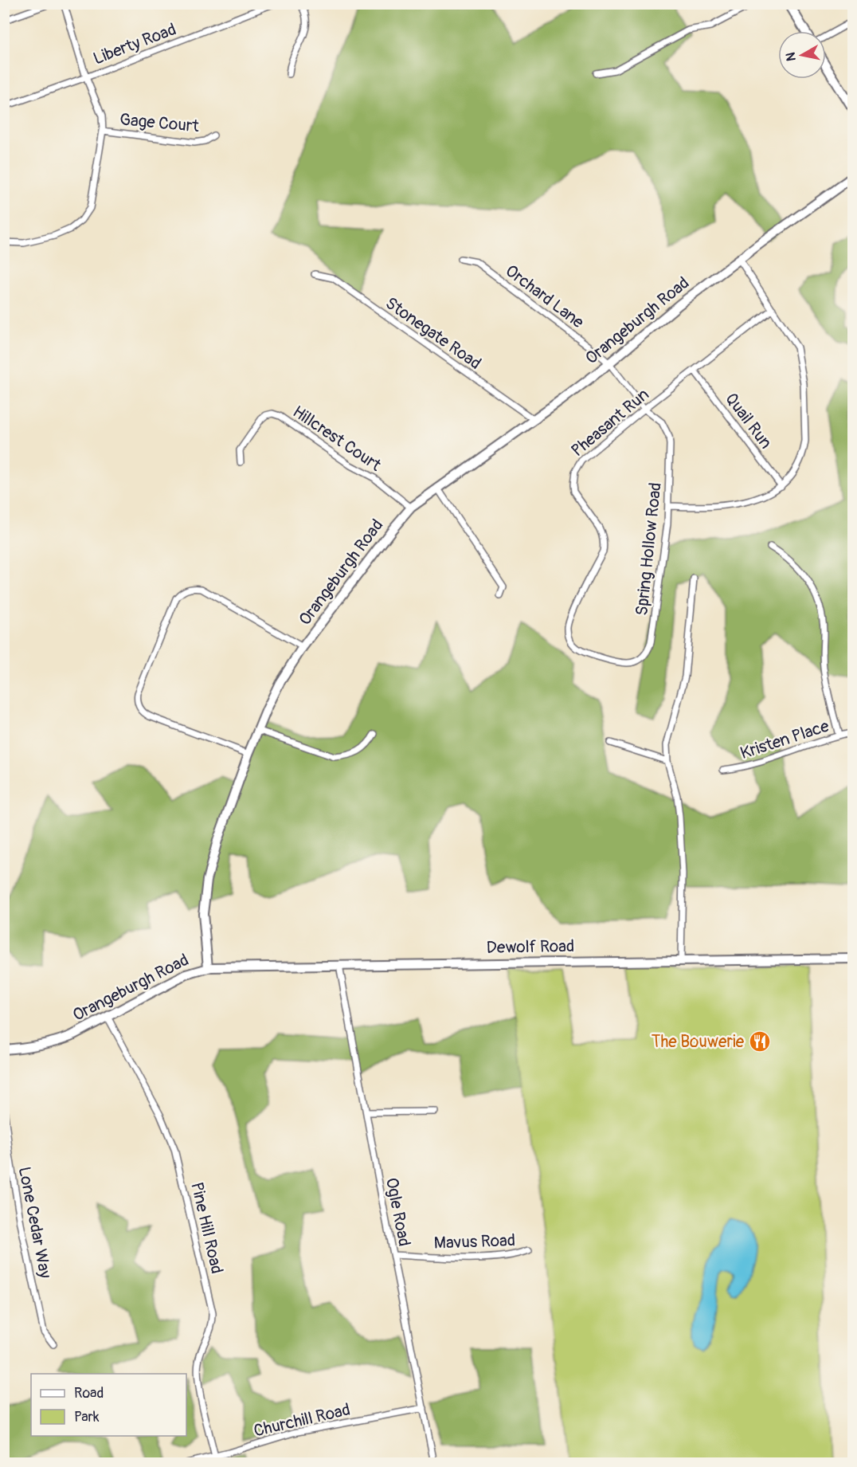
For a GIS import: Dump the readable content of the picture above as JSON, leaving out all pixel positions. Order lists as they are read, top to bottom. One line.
{"streets":{"street":["Liberty Road","Gage Court","Orchard Lane","Orangeburgh Road","Stonegate Road","Quail Run","Pheasant Run","Hillcrest Court","Spring Hollow Road","Kristen Place","Dewolf Road","Ogle Road","Lone Cedar Way","Pine Hill Road","Mavus Road","Churchill Road"]},"crossings":[["Orchard Lane","Orangeburgh Road"],["Orchard Lane","Spring Hollow Road"],["Orangeburgh Road","Stonegate Road"],["Orangeburgh Road","Hillcrest Court"],["Orangeburgh Road","Spring Hollow Road"],["Orangeburgh Road","Dewolf Road"],["Orangeburgh Road","Pine Hill Road"],["Quail Run","Pheasant Run"],["Pheasant Run","Spring Hollow Road"],["Dewolf Road","Ogle Road"],["Ogle Road","Mavus Road"],["Ogle Road","Churchill Road"],["Pine Hill Road","Churchill Road"]],"places":{"restaurant":["The Bouwerie"]},"legend":["Road","Park"],"north":"left"}
